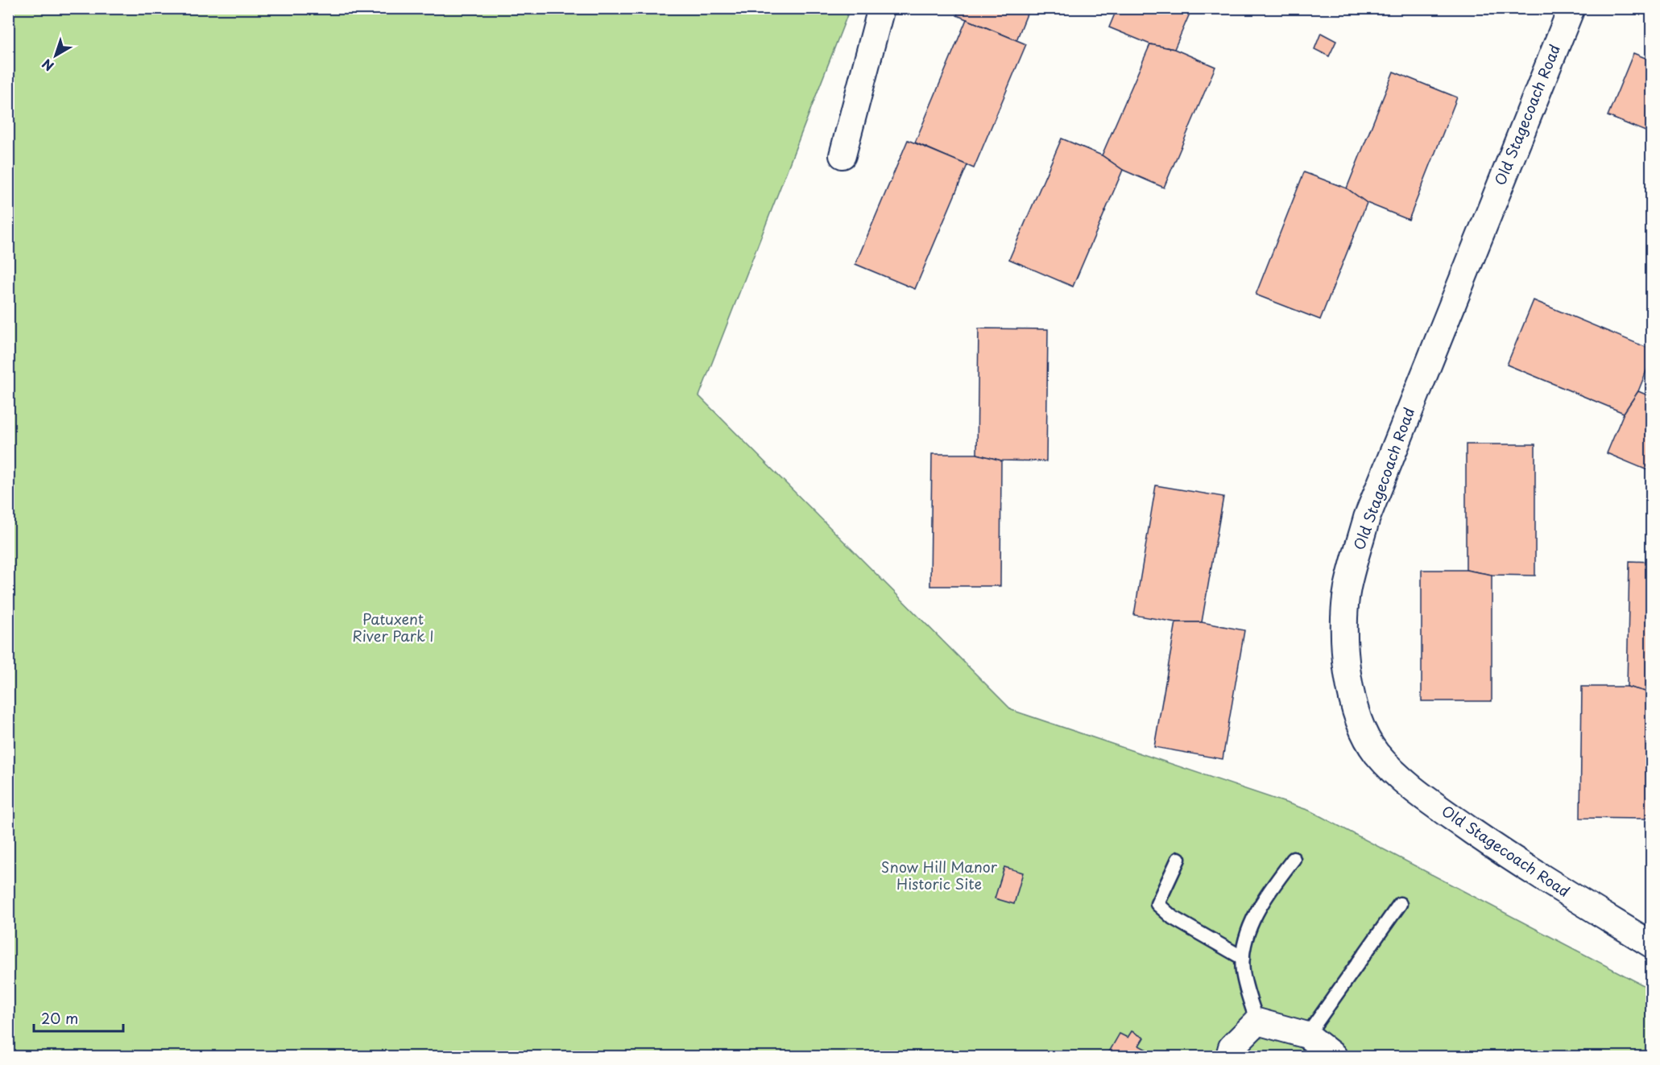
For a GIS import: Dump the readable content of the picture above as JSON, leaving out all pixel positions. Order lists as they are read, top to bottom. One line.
{"streets":{"street":["Old Stagecoach Road"]},"parks":["Patuxent River Park I","Snow Hill Manor Historic Site"],"scale_bar":"20 m","north":"bottom left"}
